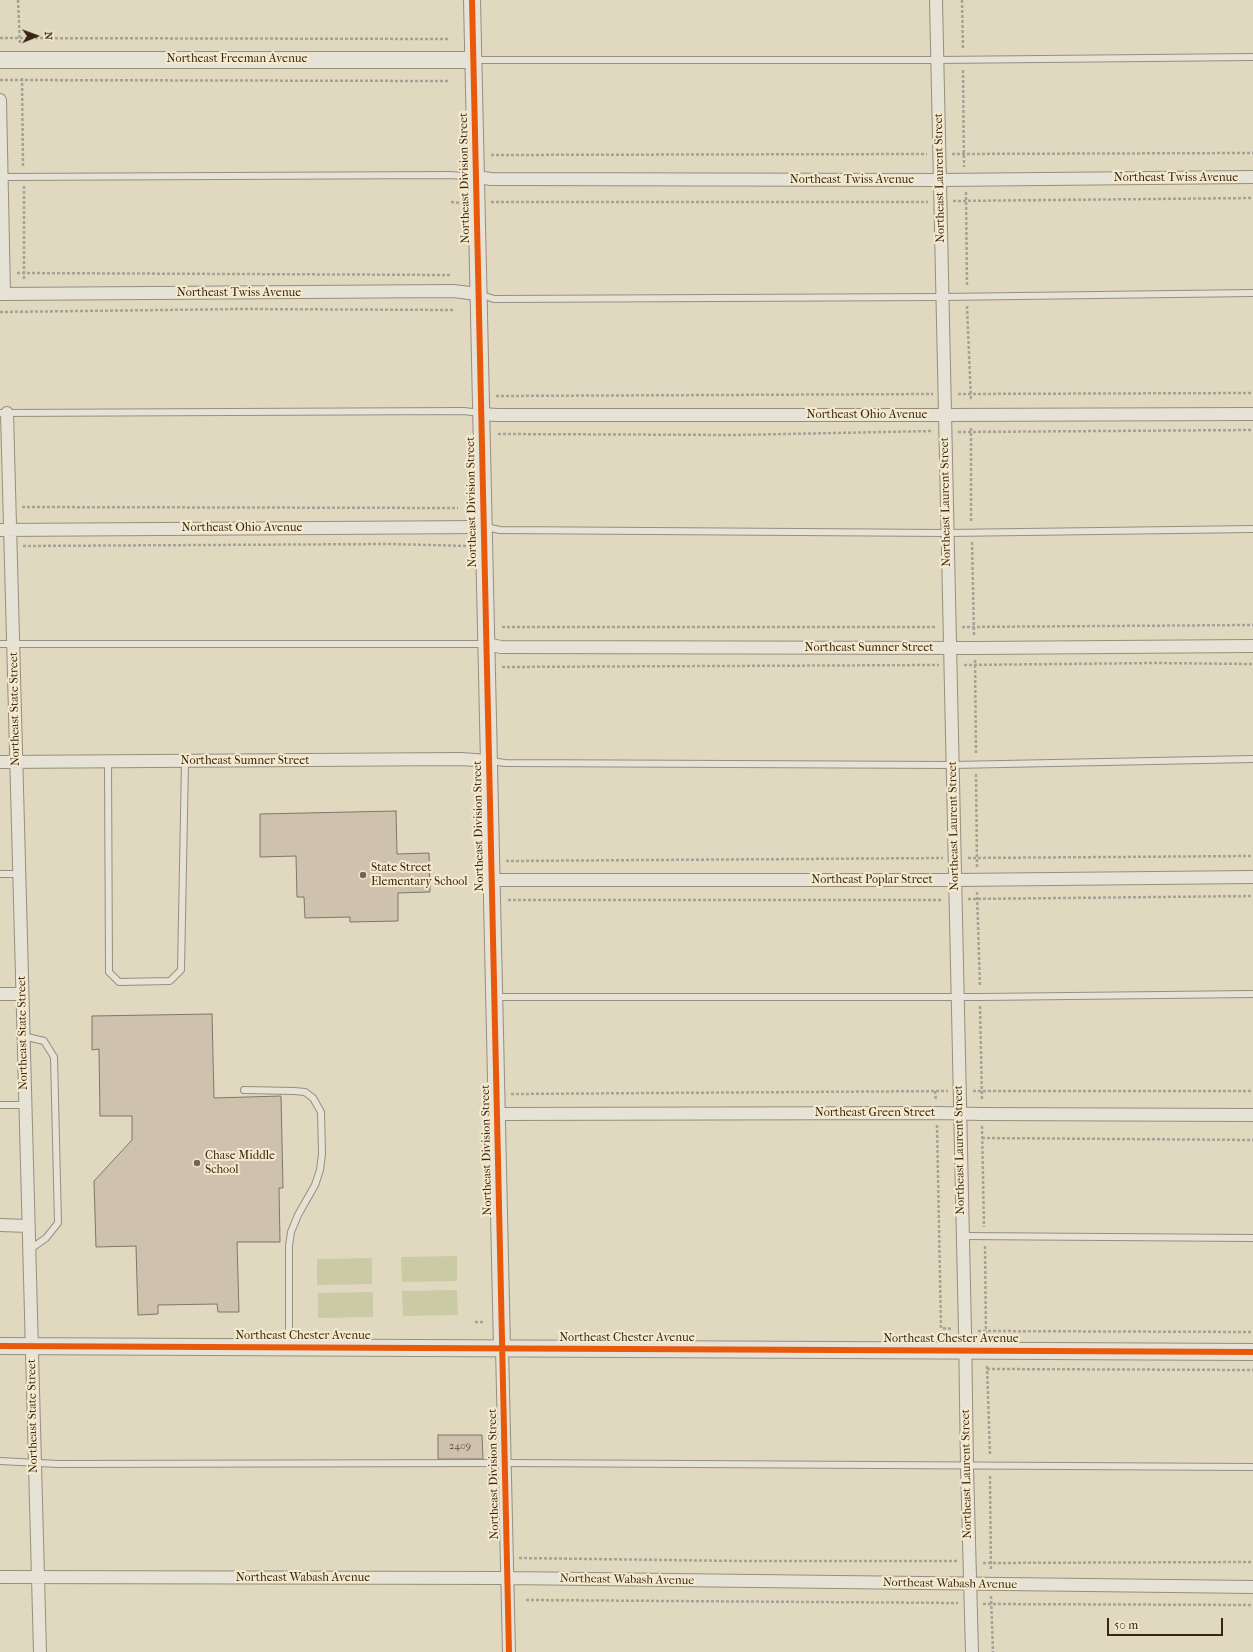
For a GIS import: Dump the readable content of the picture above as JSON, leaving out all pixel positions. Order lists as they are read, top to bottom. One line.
{"streets":{"street":["Northeast Freeman Avenue","Northeast Division Street","Northeast Laurent Street","Northeast Twiss Avenue","Northeast Ohio Avenue","Northeast Sumner Street","Northeast State Street","Northeast Poplar Street","Northeast Green Street","Northeast Chester Avenue","Northeast Wabash Avenue"]},"crossings":[["Northeast Freeman Avenue","Northeast Division Street"],["Northeast Division Street","Northeast Twiss Avenue"],["Northeast Division Street","Northeast Ohio Avenue"],["Northeast Division Street","Northeast Sumner Street"],["Northeast Division Street","Northeast Poplar Street"],["Northeast Division Street","Northeast Green Street"],["Northeast Division Street","Northeast Chester Avenue"],["Northeast Division Street","Northeast Wabash Avenue"],["Northeast Laurent Street","Northeast Twiss Avenue"],["Northeast Laurent Street","Northeast Ohio Avenue"],["Northeast Laurent Street","Northeast Sumner Street"],["Northeast Laurent Street","Northeast Poplar Street"],["Northeast Laurent Street","Northeast Green Street"],["Northeast Laurent Street","Northeast Chester Avenue"],["Northeast Laurent Street","Northeast Wabash Avenue"],["Northeast Ohio Avenue","Northeast State Street"],["Northeast Sumner Street","Northeast State Street"],["Northeast State Street","Northeast Chester Avenue"],["Northeast State Street","Northeast Wabash Avenue"]],"places":["State Street Elementary School","Chase Middle School"],"house_numbers":["2409"],"scale_bar":"50 m","north":"right"}
